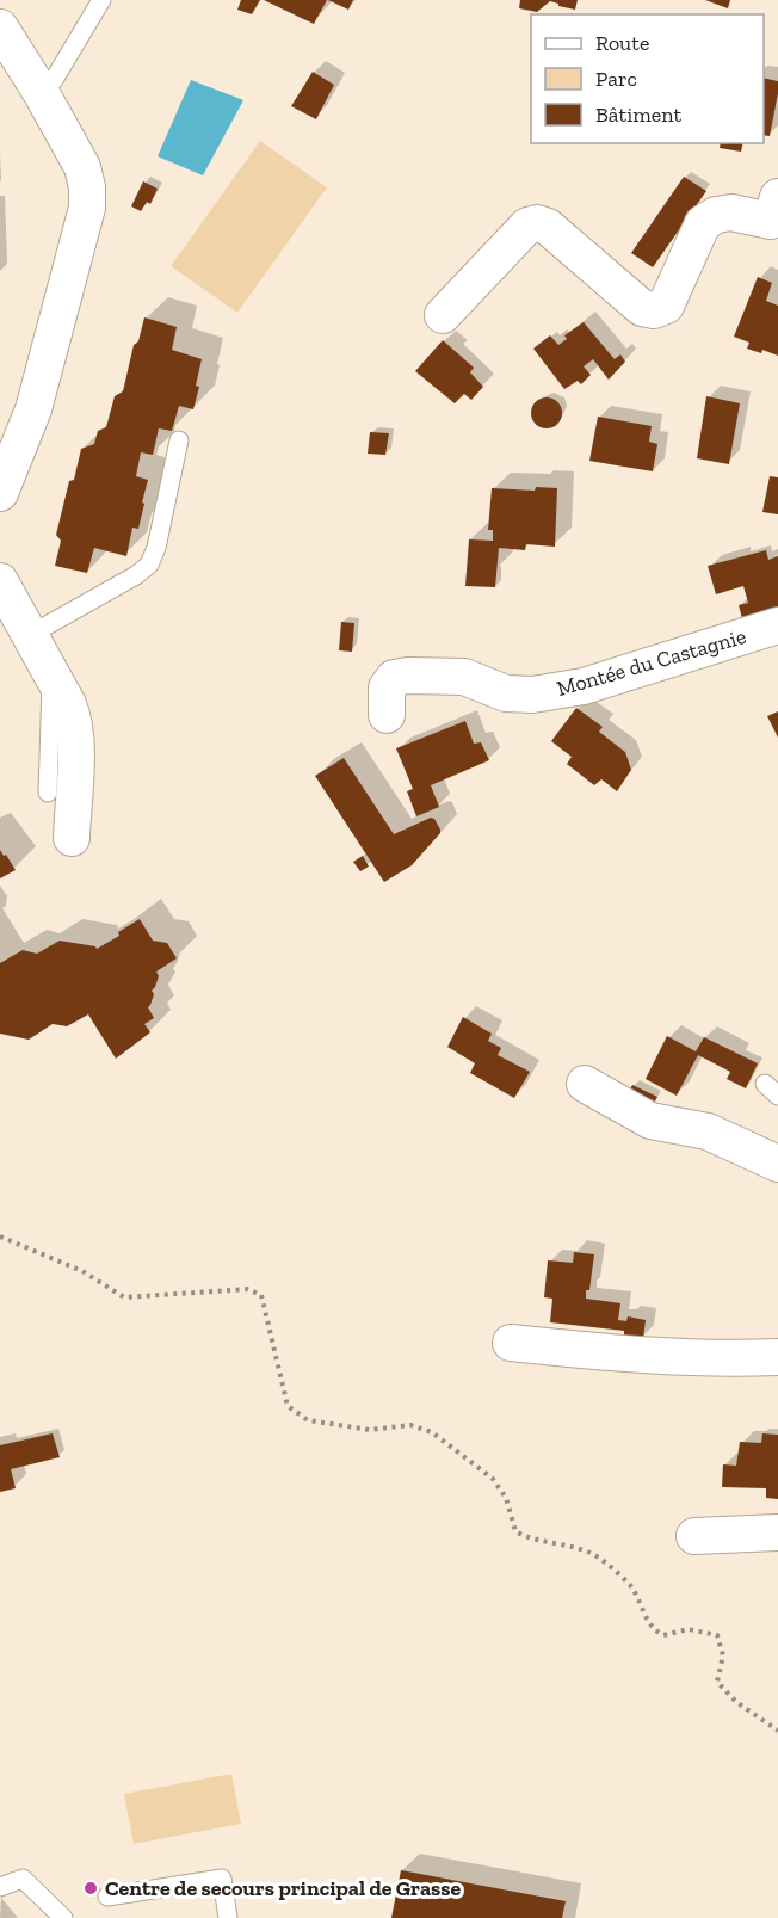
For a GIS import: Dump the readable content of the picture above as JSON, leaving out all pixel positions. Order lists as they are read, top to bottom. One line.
{"streets":{"street":["Montée du Castagnie"]},"places":["Centre de secours principal de Grasse"],"legend":["Route","Parc","Bâtiment"]}
